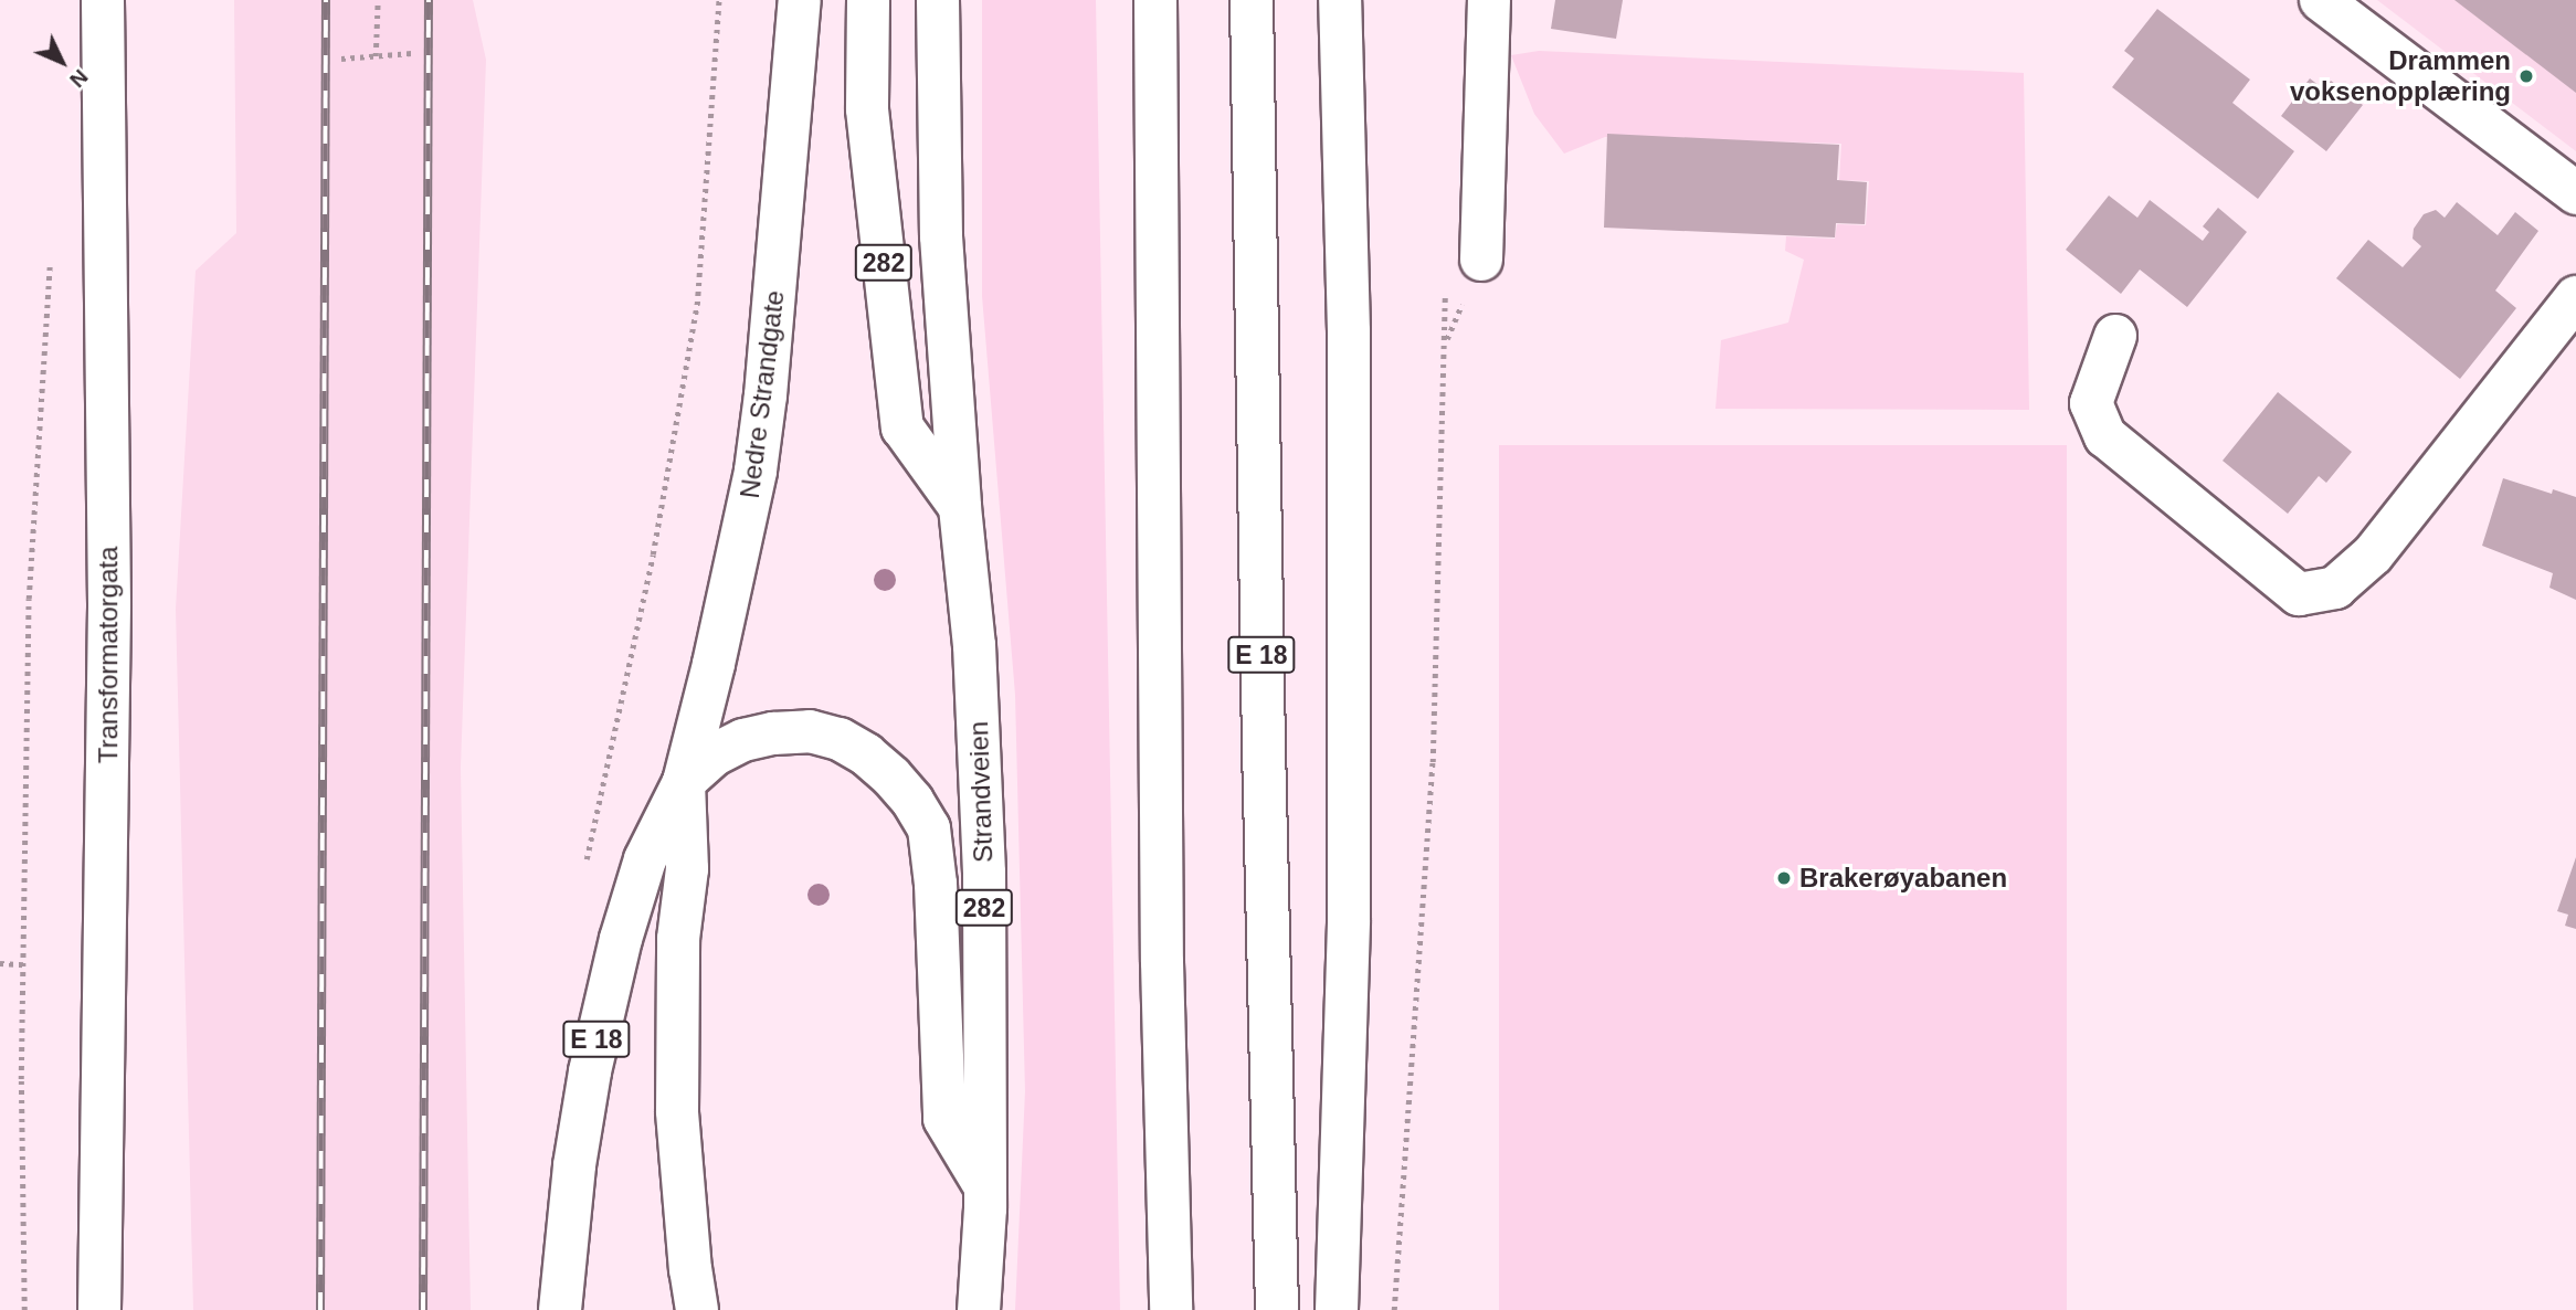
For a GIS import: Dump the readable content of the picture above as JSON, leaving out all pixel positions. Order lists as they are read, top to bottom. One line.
{"streets":{"main road":["282","Nedre Strandgate","Transformatorgata","E 18","Strandveien"]},"crossings":[["282","Strandveien"],["Nedre Strandgate","E 18"],["E 18","Strandveien"]],"places":["Drammen voksenopplæring","Brakerøyabanen"],"north":"bottom right"}
